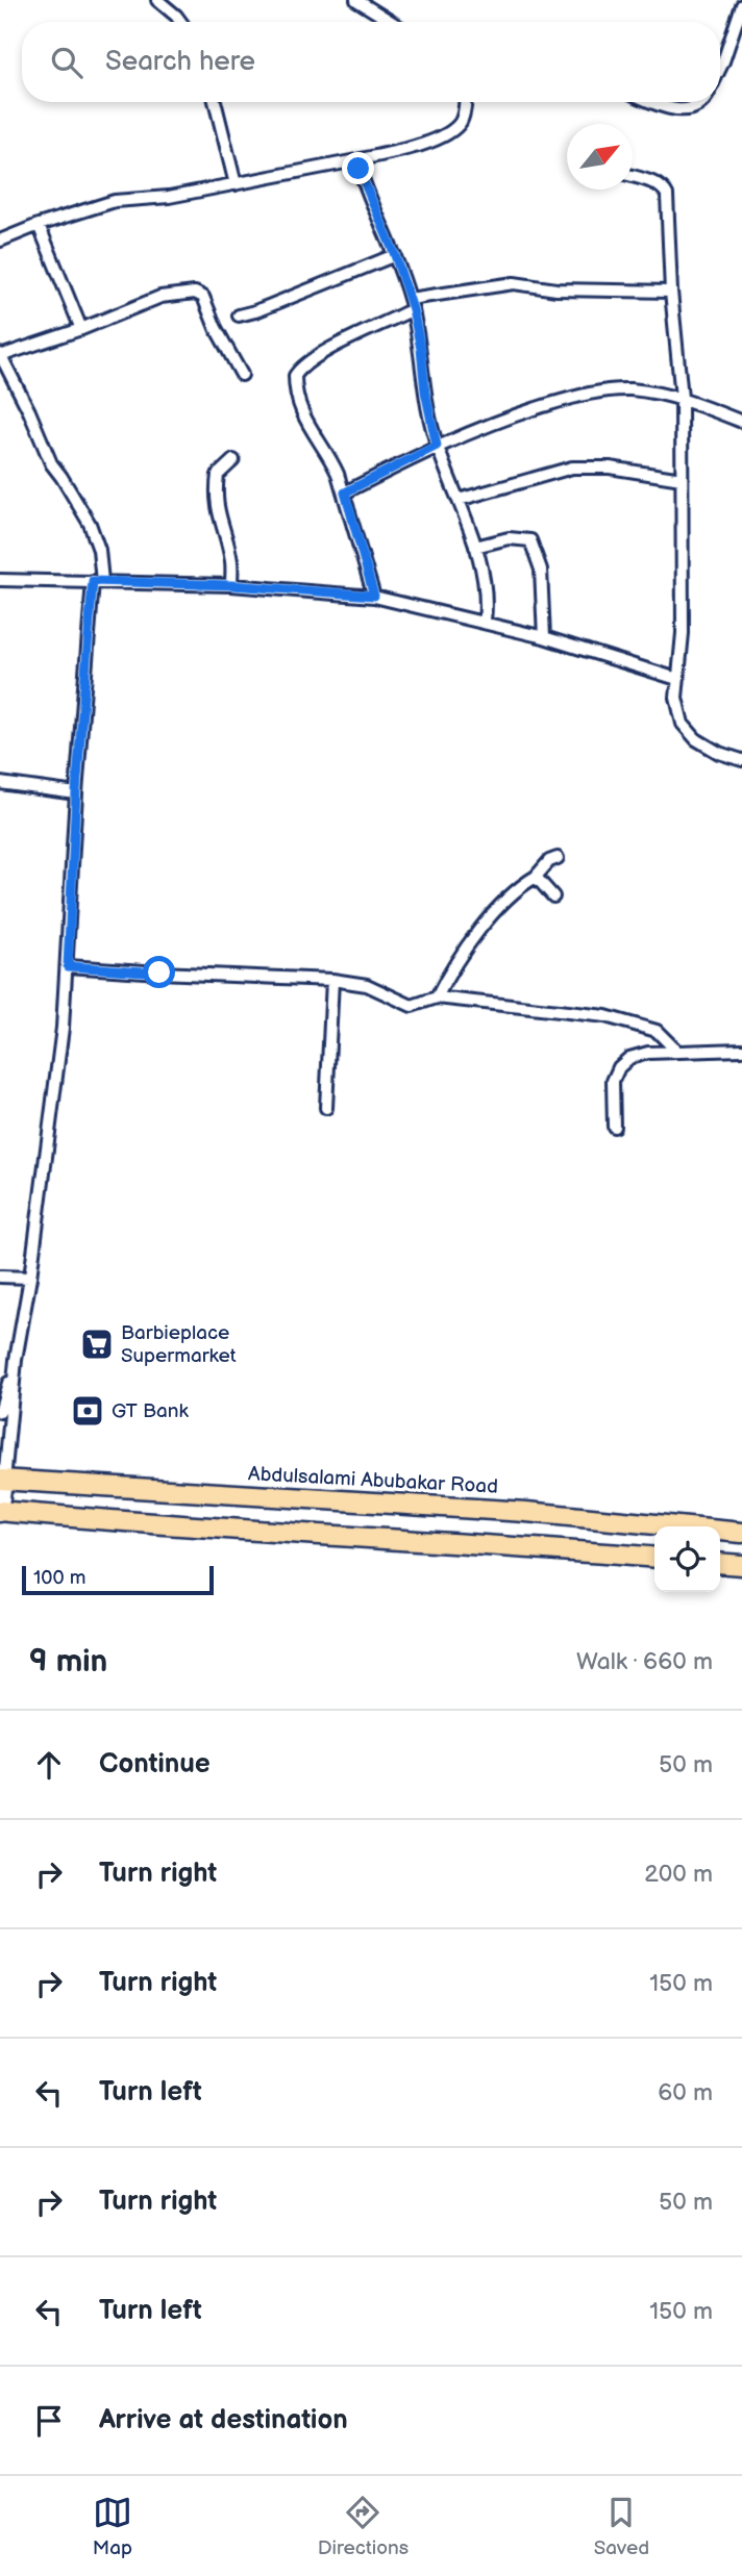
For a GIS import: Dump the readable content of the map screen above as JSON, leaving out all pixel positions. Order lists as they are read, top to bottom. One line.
{"streets":{"main road":["Abdulsalami Abubakar Road"]},"places":{"supermarket":["Barbieplace Supermarket"],"bank":["GT Bank"]},"scale_bar":"100 m","north":"top right","page":{"search":"Search here","scale":"100 m","heading":["9 min","Walk · 660 m"],"list":[["Continue","50 m"],["Turn right","200 m"],["Turn right","150 m"],["Turn left","60 m"],["Turn right","50 m"],["Turn left","150 m"],"Arrive at destination"],"nav":["Map","Directions","Saved"]}}
